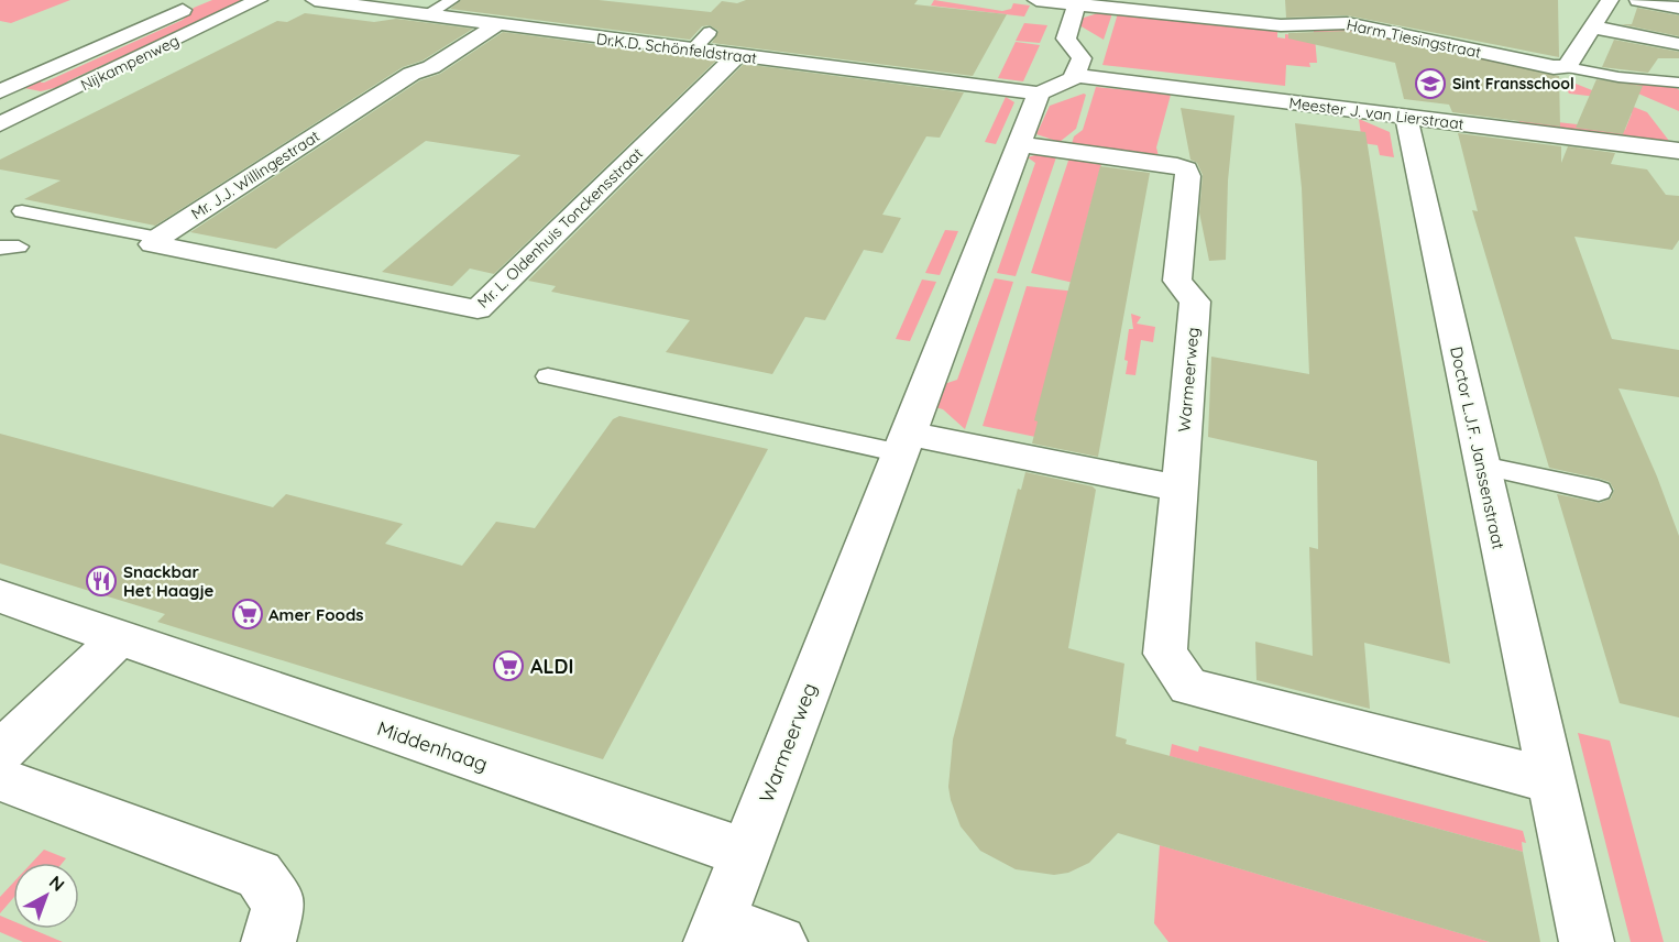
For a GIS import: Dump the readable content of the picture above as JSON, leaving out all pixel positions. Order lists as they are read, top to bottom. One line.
{"streets":{"street":["Harm Tiesingstraat","Dr.K.D. Schönfeldstraat","Nijkampenweg","Meester J. van Lierstraat","Mr. J.J. Willingestraat","Mr. L. Oldenhuis Tonckensstraat","Warmeerweg","Doctor L.J.F. Janssenstraat","Middenhaag"]},"crossings":[["Dr.K.D. Schönfeldstraat","Mr. J.J. Willingestraat"],["Dr.K.D. Schönfeldstraat","Mr. L. Oldenhuis Tonckensstraat"],["Dr.K.D. Schönfeldstraat","Warmeerweg"],["Meester J. van Lierstraat","Doctor L.J.F. Janssenstraat"],["Mr. J.J. Willingestraat","Mr. L. Oldenhuis Tonckensstraat"],["Warmeerweg","Middenhaag"]],"places":{"school or university":["Sint Fransschool"],"restaurant":["Snackbar Het Haagje"],"supermarket":["Amer Foods","ALDI"]},"north":"top right"}
